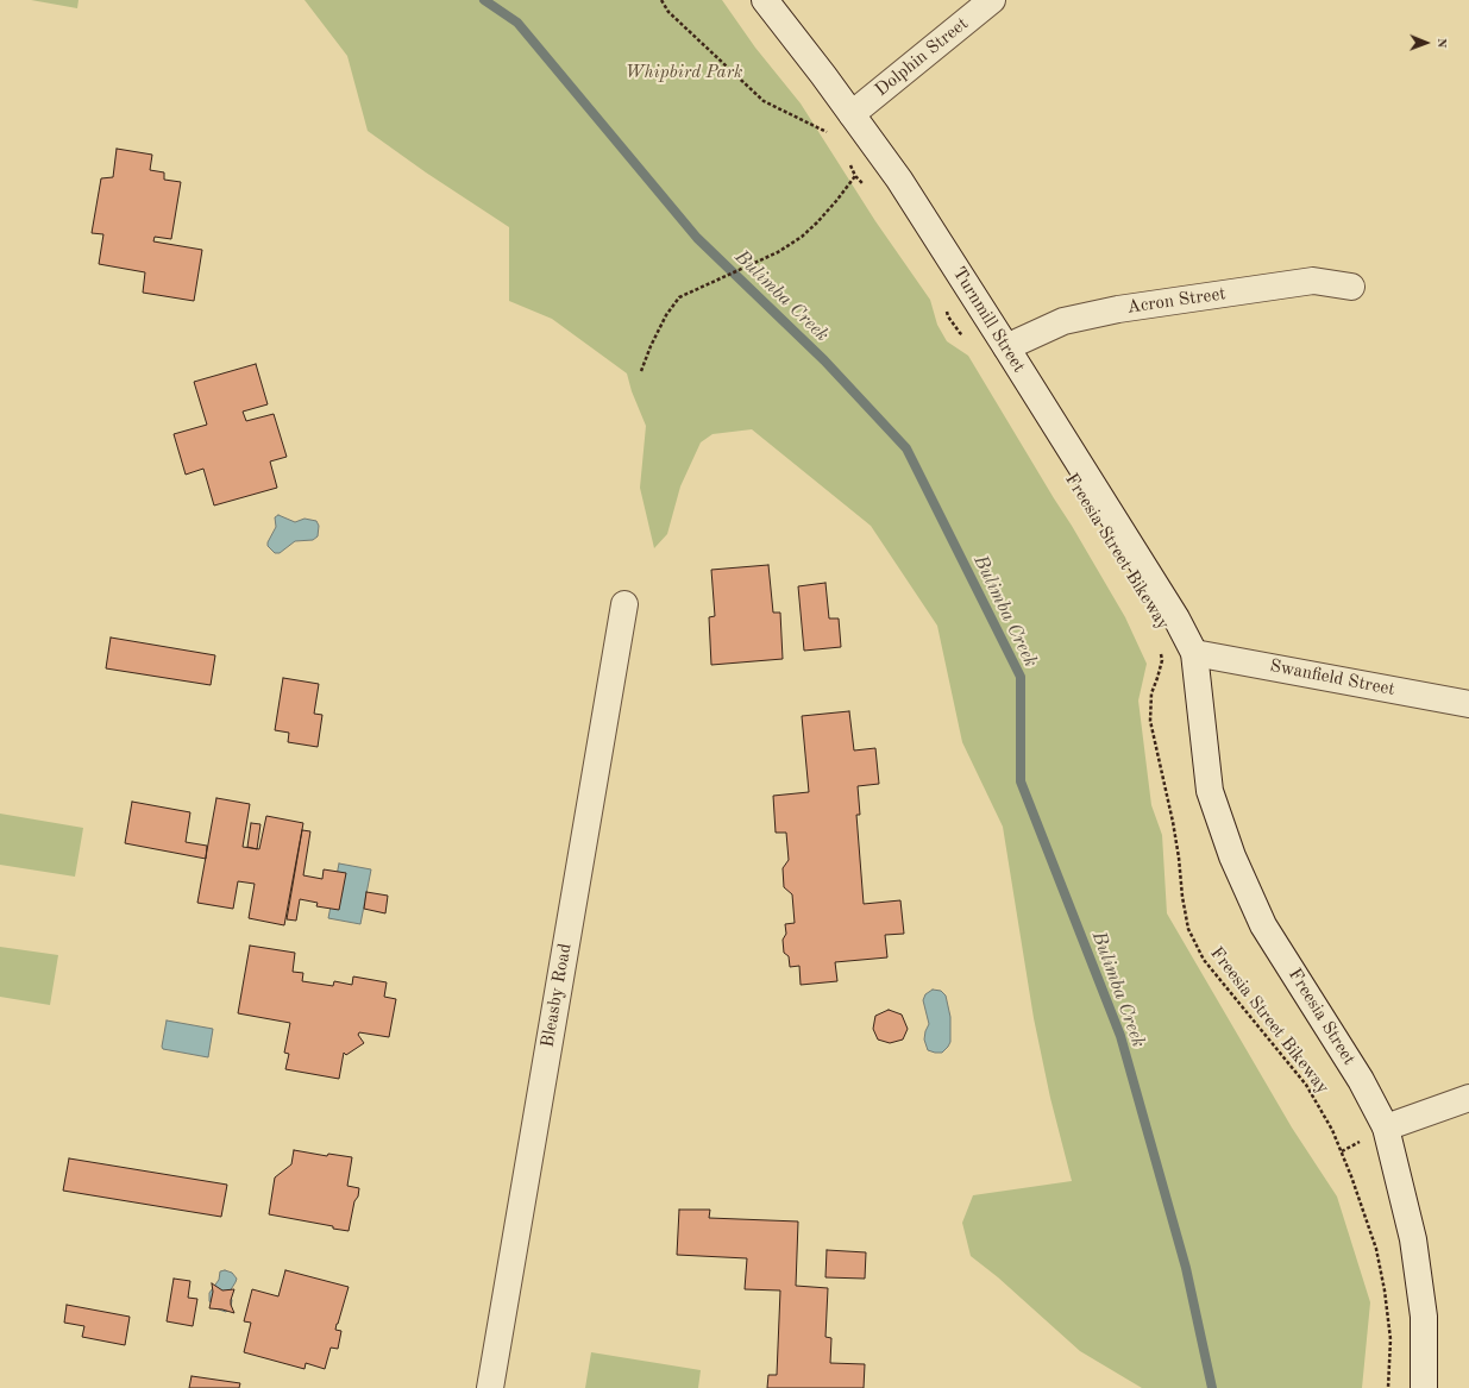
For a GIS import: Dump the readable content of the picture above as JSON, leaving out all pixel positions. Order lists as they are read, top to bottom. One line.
{"streets":{"street":["Dolphin Street","Acron Street","Turnmill Street","Swanfield Street","Bleasby Road","Freesia Street"],"path":["Freesia Street Bikeway"]},"crossings":[["Dolphin Street","Turnmill Street"],["Acron Street","Turnmill Street"],["Turnmill Street","Swanfield Street"],["Turnmill Street","Freesia Street"],["Swanfield Street","Freesia Street"]],"water":["Bulimba Creek"],"parks":["Whipbird Park"],"north":"right"}
